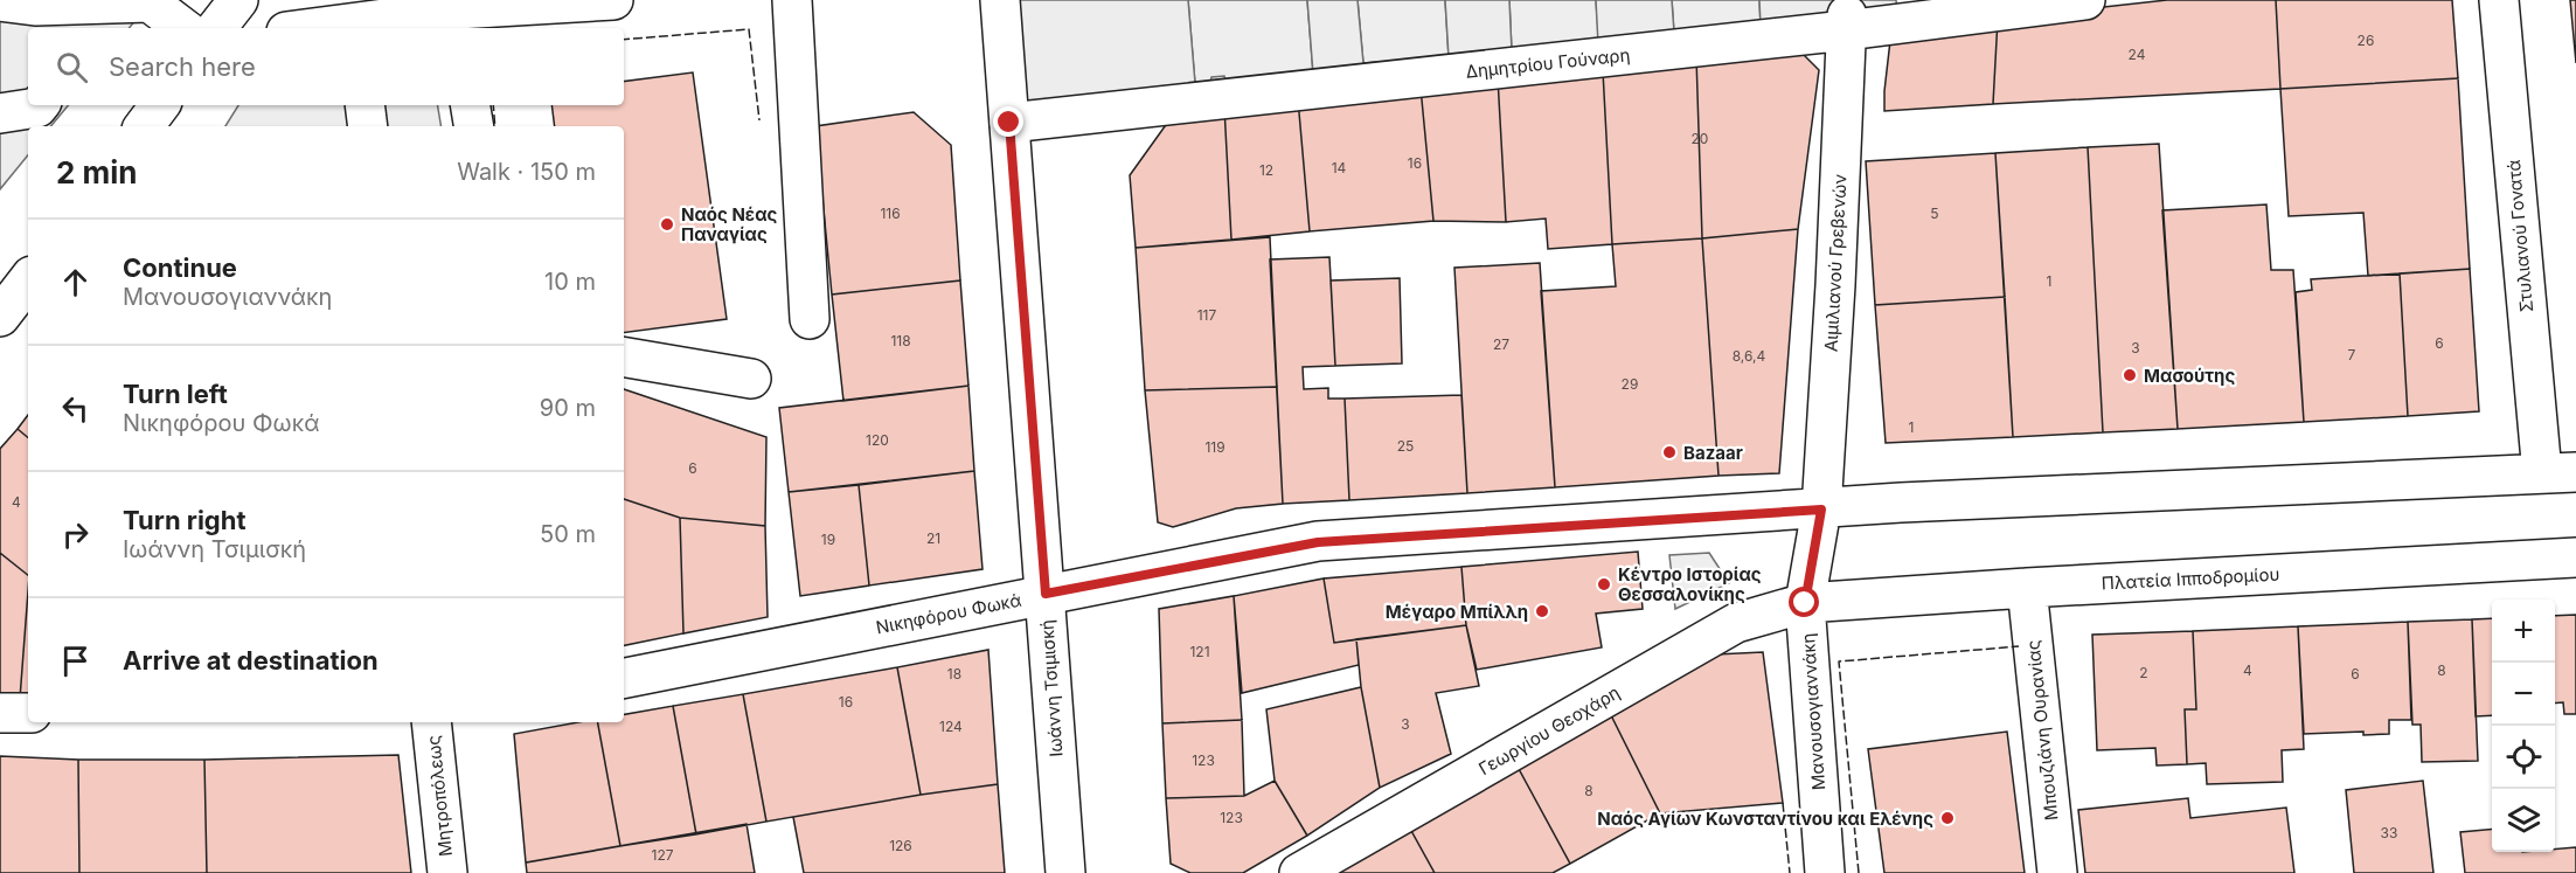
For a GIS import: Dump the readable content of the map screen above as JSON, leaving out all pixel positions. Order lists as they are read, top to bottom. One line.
{"streets":{"street":["Δημητρίου Γούναρη","Στυλιανού Γονατά","Αιμιλιανού Γρεβενών","Πλατεία Ιπποδρομίου","Νικηφόρου Φωκά","Ιωάννη Τσιμισκή","Μανουσογιαννάκη","Γεωργίου Θεοχάρη","Μπουζιάνη Ουρανίας","Μητροπόλεως"]},"crossings":[["Δημητρίου Γούναρη","Αιμιλιανού Γρεβενών"],["Δημητρίου Γούναρη","Ιωάννη Τσιμισκή"],["Αιμιλιανού Γρεβενών","Νικηφόρου Φωκά"],["Αιμιλιανού Γρεβενών","Μανουσογιαννάκη"],["Πλατεία Ιπποδρομίου","Μανουσογιαννάκη"],["Πλατεία Ιπποδρομίου","Γεωργίου Θεοχάρη"],["Πλατεία Ιπποδρομίου","Μπουζιάνη Ουρανίας"],["Νικηφόρου Φωκά","Ιωάννη Τσιμισκή"],["Νικηφόρου Φωκά","Μανουσογιαννάκη"],["Μανουσογιαννάκη","Γεωργίου Θεοχάρη"]],"places":["Ναός Νέας Παναγίας","Μασούτης","Bazaar","Κέντρο Ιστορίας Θεσσαλονίκης","Μέγαρο Μπίλλη","Ναός Αγίων Κωνσταντίνου και Ελένης"],"house_numbers":["26","24","20","16","14","12","116","5","1","117","118","6","27","3","7","8,6,4","29","1","120","25","119","6","4","21","19","121","4","8","2","18","6","16","3","124","123","8","123","33","126","127"],"page":{"search":"Search here","heading":["2 min","Walk · 150 m"],"list":[["Continue","Μανουσογιαννάκη","10 m"],["Turn left","Νικηφόρου Φωκά","90 m"],["Turn right","Ιωάννη Τσιμισκή","50 m"],"Arrive at destination"],"map_buttons":["+","−"]}}
